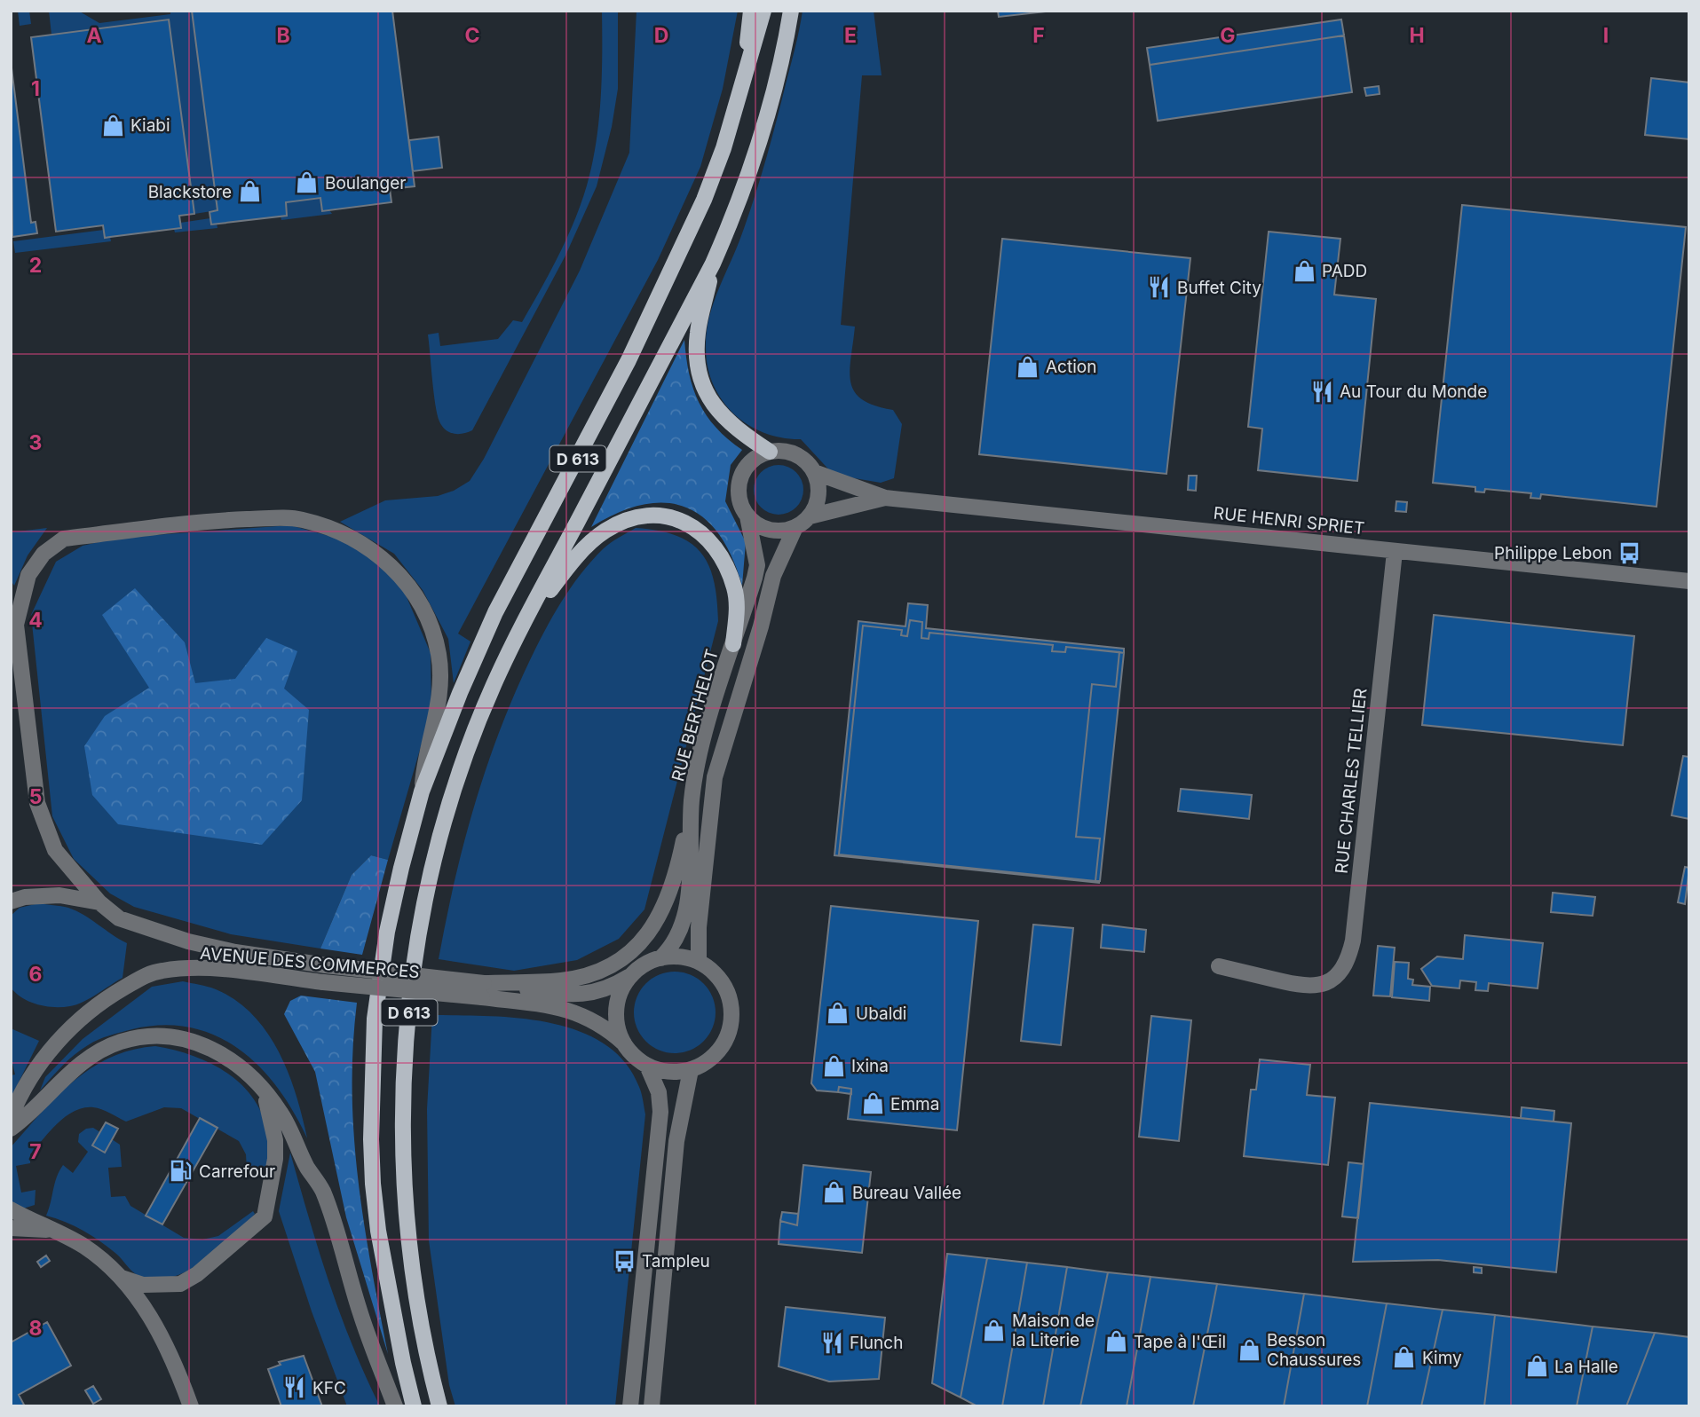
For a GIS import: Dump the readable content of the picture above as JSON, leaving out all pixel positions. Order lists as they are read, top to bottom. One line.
{"streets":{"main road":["D 613"],"street":["RUE HENRI SPRIET","RUE BERTHELOT","RUE CHARLES TELLIER","AVENUE DES COMMERCES"]},"crossings":[["RUE HENRI SPRIET","RUE CHARLES TELLIER"],["RUE BERTHELOT","AVENUE DES COMMERCES"]],"places":{"shop":["Kiabi","Boulanger","Blackstore","PADD","Action","Ubaldi","Ixina","Emma","Bureau Vallée","Maison de la Literie","Tape à l'Œil","Besson Chaussures","Kimy","La Halle"],"restaurant":["Buffet City","Au Tour du Monde","Flunch","KFC"],"bus stop":["Philippe Lebon","Tampleu"],"fuel station":["Carrefour"]},"grid":{"columns":["A","B","C","D","E","F","G","H","I"],"rows":["1","2","3","4","5","6","7","8"]}}
